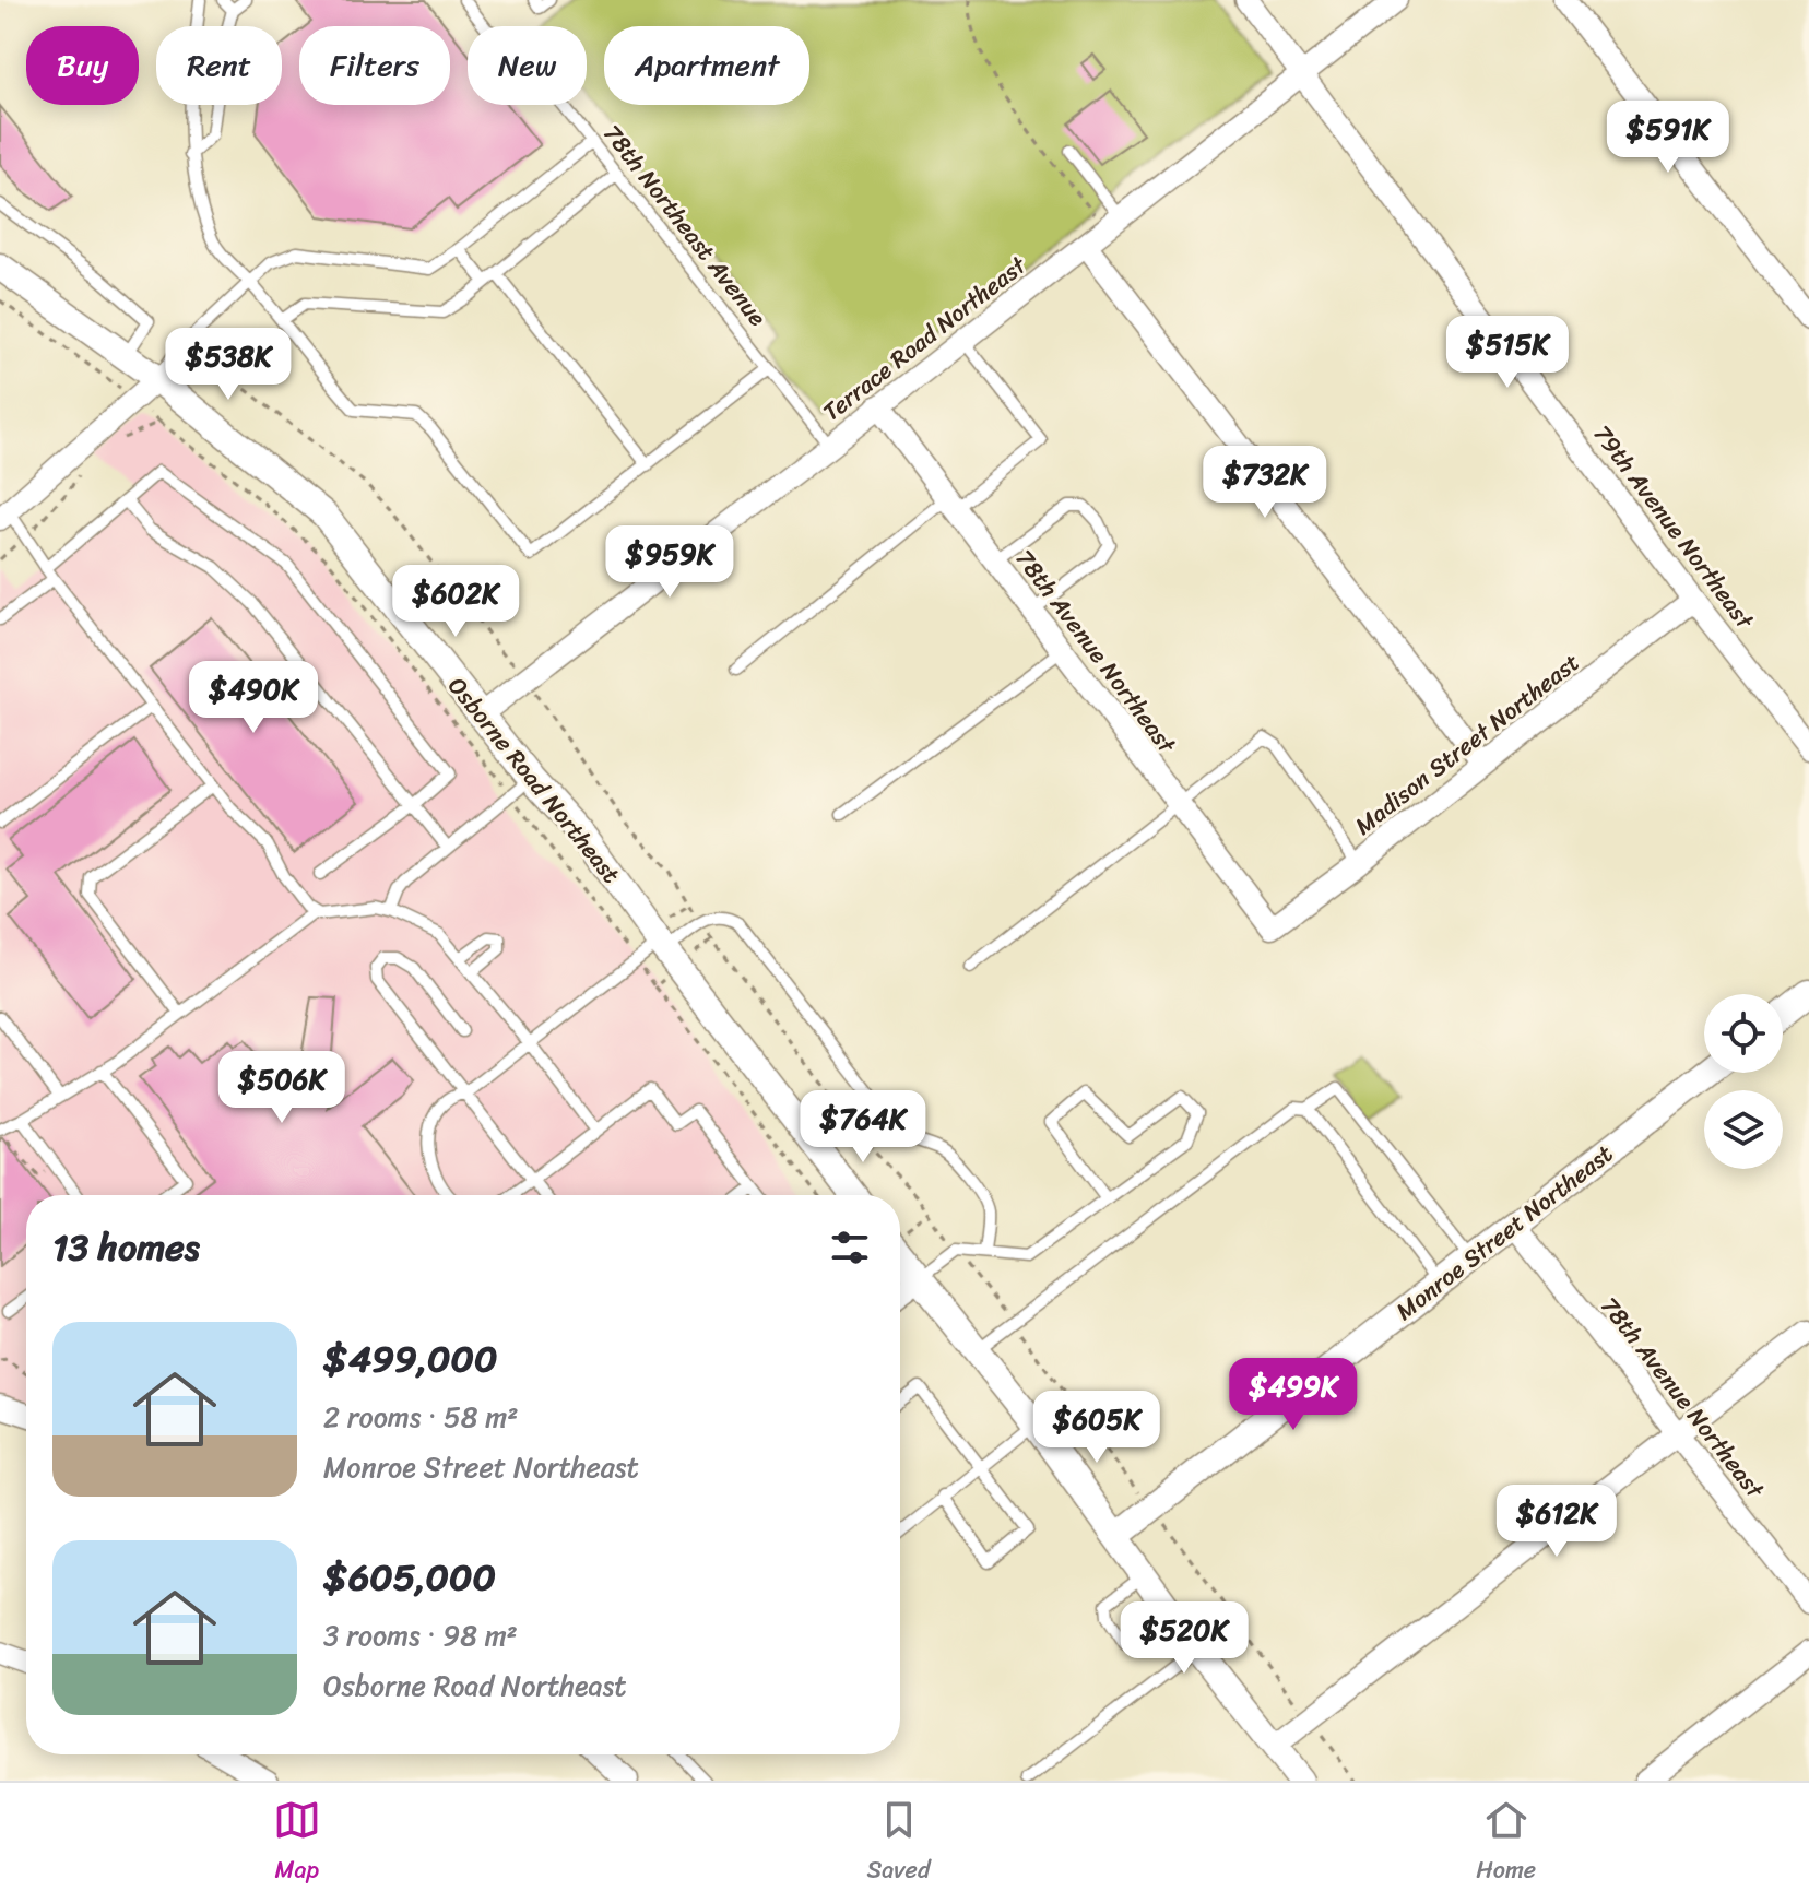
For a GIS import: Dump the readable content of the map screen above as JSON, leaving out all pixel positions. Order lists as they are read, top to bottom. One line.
{"streets":{"street":["Terrace Road Northeast","79th Avenue Northeast","78th Avenue Northeast","Madison Street Northeast","Osborne Road Northeast","Monroe Street Northeast"],"lane":["78th Northeast Avenue"]},"crossings":[["78th Northeast Avenue","Terrace Road Northeast"],["Terrace Road Northeast","79th Avenue Northeast"],["Terrace Road Northeast","78th Avenue Northeast"],["Terrace Road Northeast","Osborne Road Northeast"],["79th Avenue Northeast","Madison Street Northeast"],["78th Avenue Northeast","Madison Street Northeast"],["78th Avenue Northeast","Monroe Street Northeast"]],"page":{"chip":["Buy","Rent","Filters","New","Apartment"],"price":["$591K","$515K","$538K","$732K","$959K","$602K","$490K","$506K","$764K","$499K","$605K","$612K","$520K"],"heading":"13 homes","list":[{"name":"$499,000","note":"2 rooms · 58 m² · Monroe Street Northeast"},{"name":"$605,000","note":"3 rooms · 98 m² · Osborne Road Northeast"}],"tabs":["Map","Saved","Home"]}}
